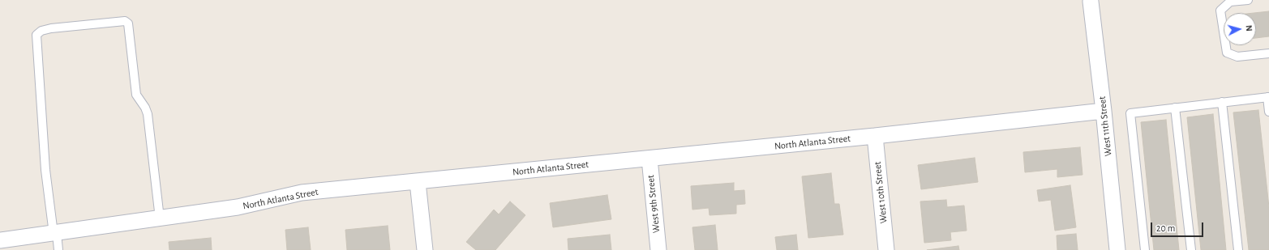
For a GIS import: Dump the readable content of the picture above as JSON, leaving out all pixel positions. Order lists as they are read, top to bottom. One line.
{"streets":{"street":["West 11th Street","North Atlanta Street","West 10th Street","West 9th Street"]},"crossings":[["West 11th Street","North Atlanta Street"],["North Atlanta Street","West 10th Street"],["North Atlanta Street","West 9th Street"]],"scale_bar":"20 m","north":"right"}
